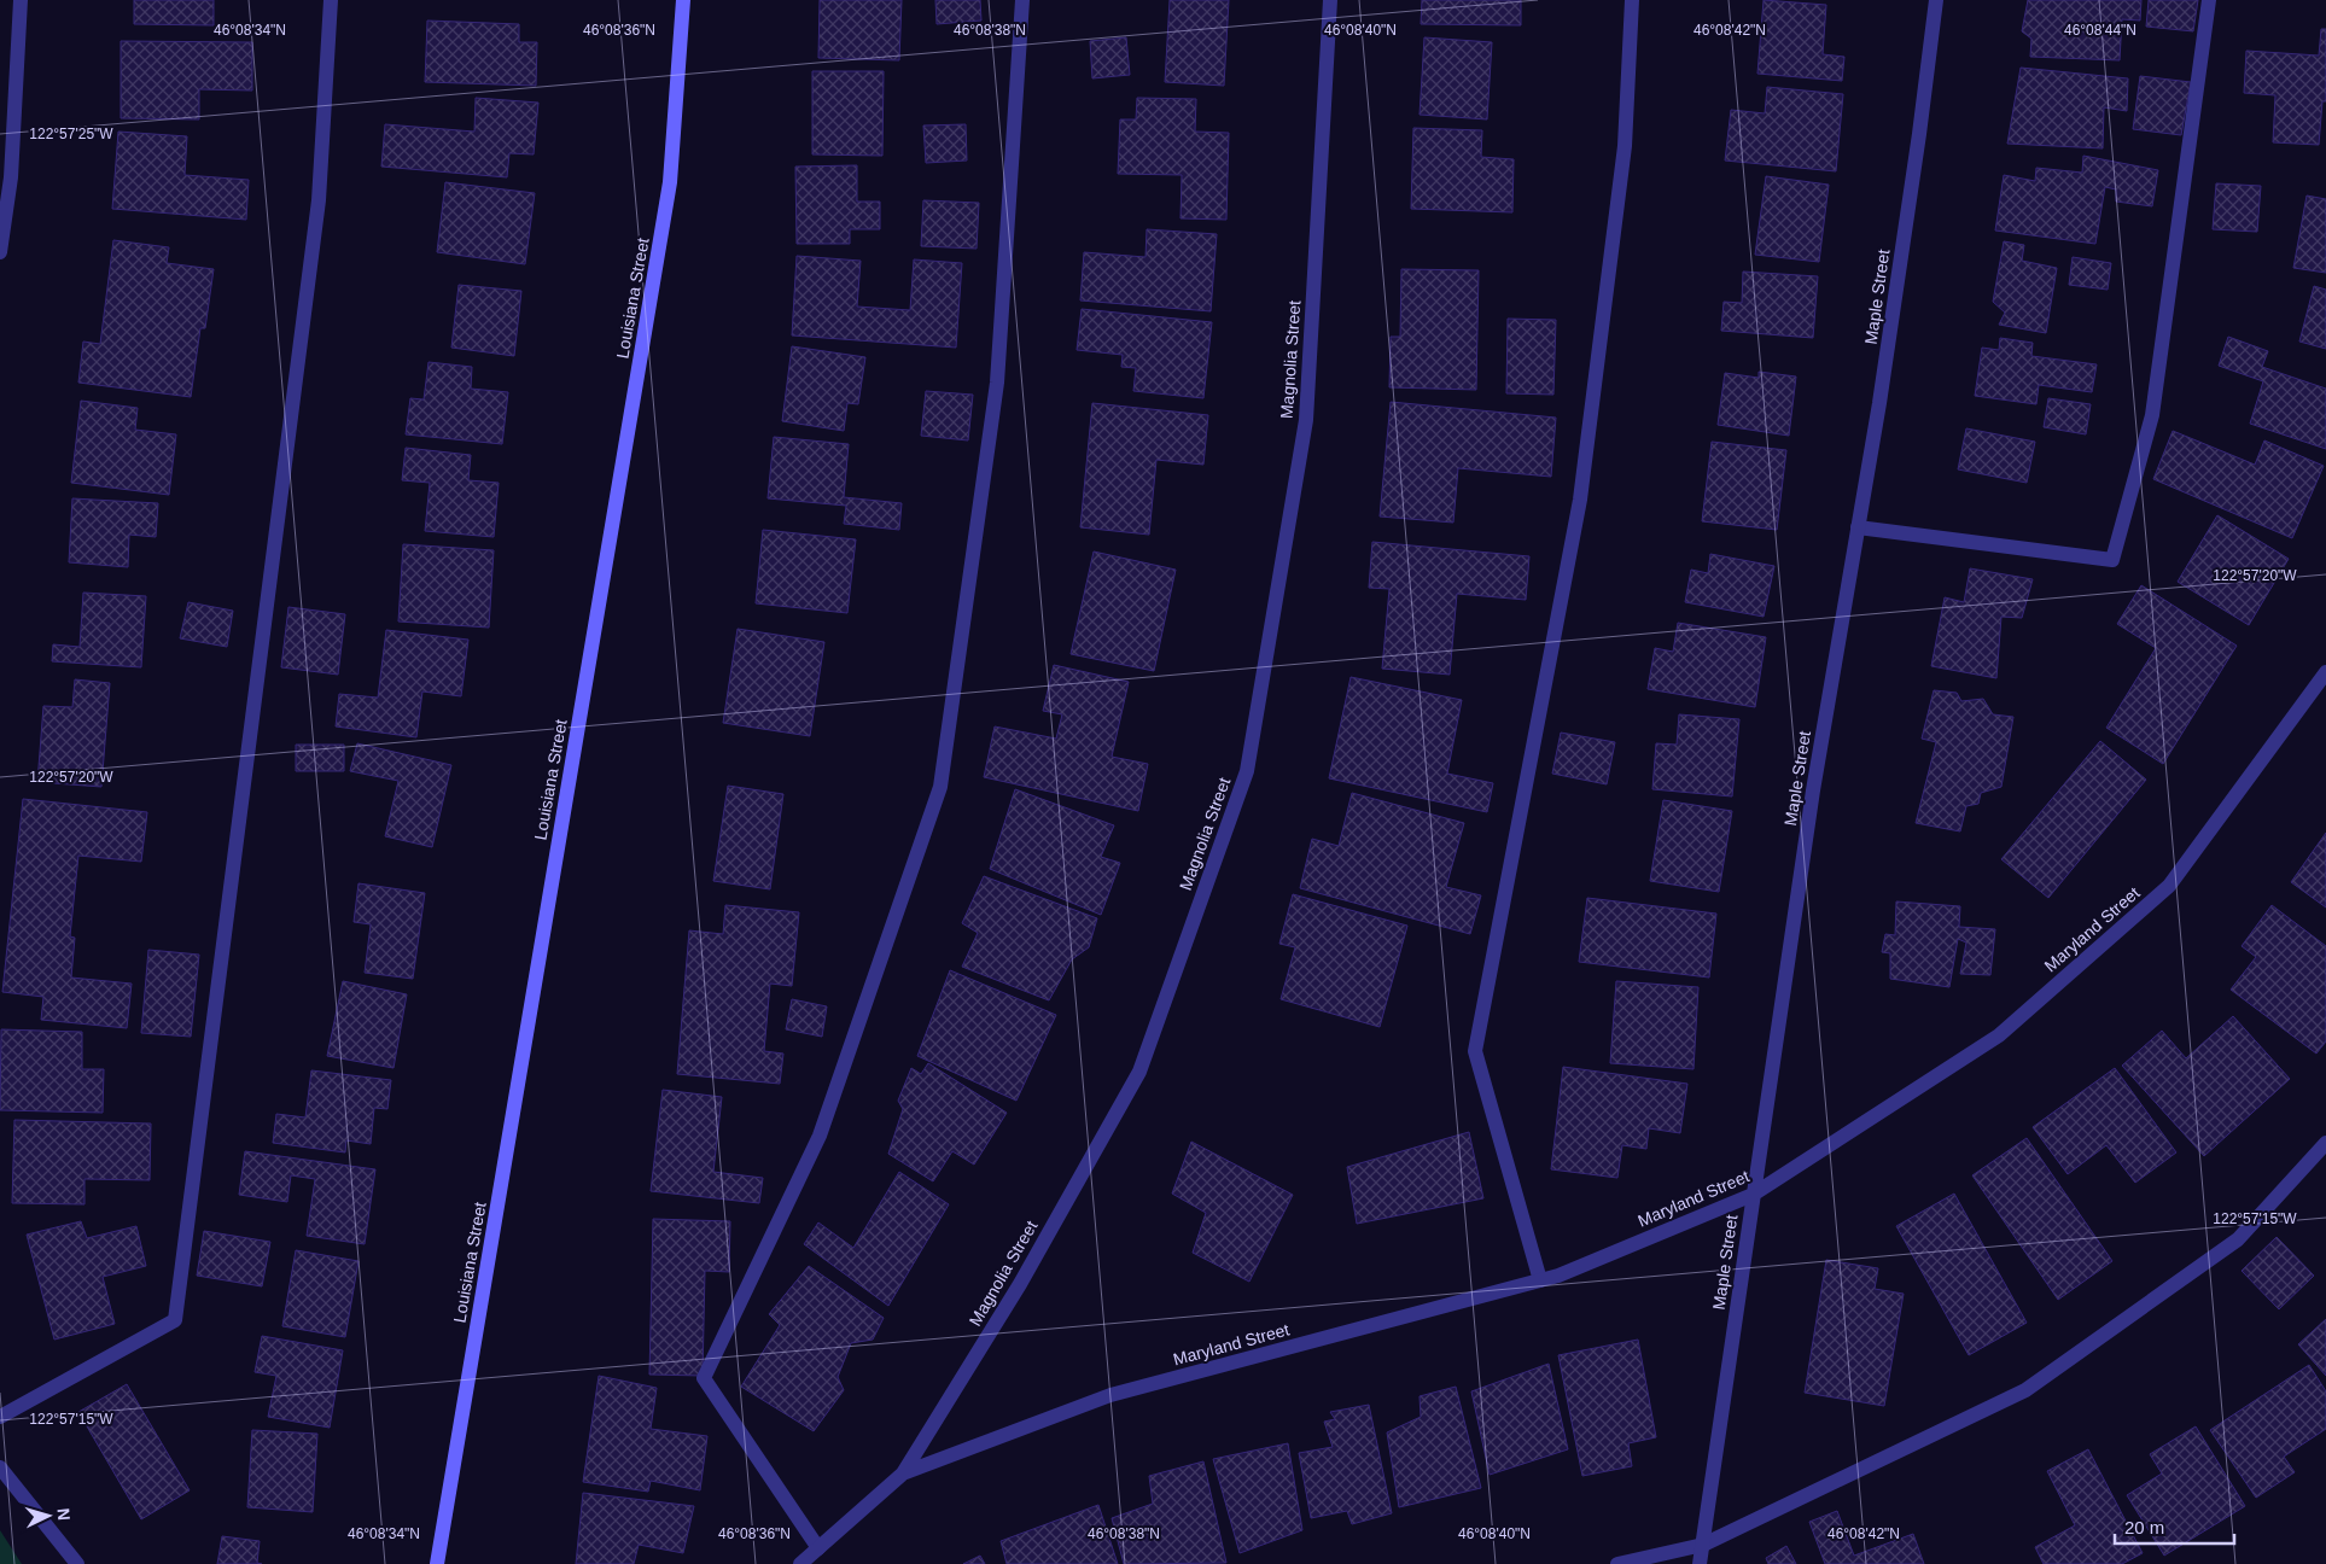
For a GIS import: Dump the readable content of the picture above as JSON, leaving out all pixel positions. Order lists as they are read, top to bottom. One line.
{"streets":{"street":["Maple Street","Louisiana Street","Magnolia Street","Maryland Street"]},"crossings":[["Maple Street","Maryland Street"],["Magnolia Street","Maryland Street"]],"scale_bar":"20 m","north":"right","coordinates":["46°08'34\"N","46°08'36\"N","46°08'38\"N","46°08'40\"N","46°08'42\"N","46°08'44\"N","122°57'25\"W","122°57'20\"W","122°57'15\"W"]}
